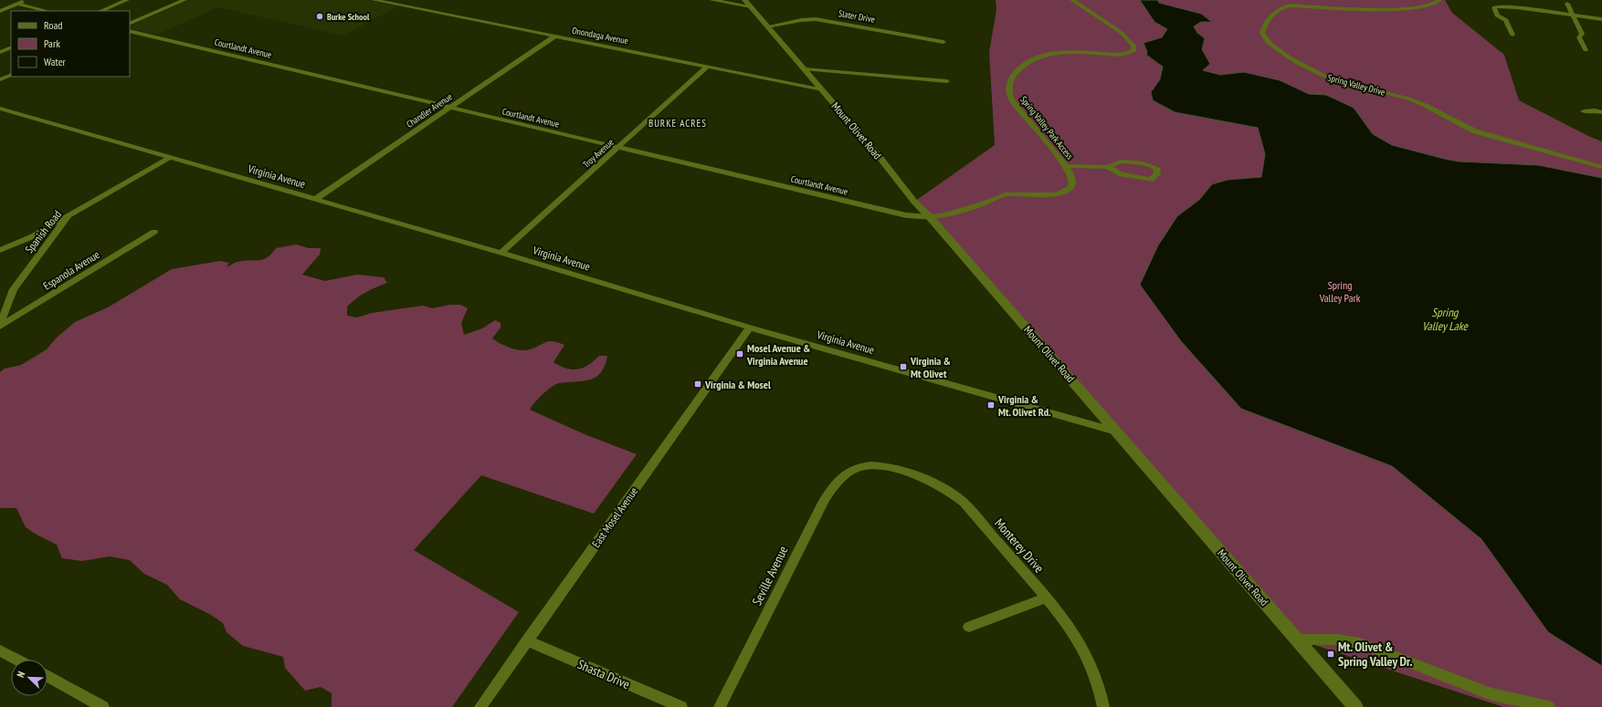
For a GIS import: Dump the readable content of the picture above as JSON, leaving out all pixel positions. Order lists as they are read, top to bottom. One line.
{"streets":{"street":["Slater Drive","Onondaga Avenue","Courtlandt Avenue","Spring Valley Drive","Chandler Avenue","Spring Valley Park Access","Mount Olivet Road","Troy Avenue","Virginia Avenue","Spanish Road","Espanola Avenue","East Mosel Avenue","Monterey Drive","Seville Avenue","Shasta Drive"]},"crossings":[["Slater Drive","Mount Olivet Road"],["Onondaga Avenue","Chandler Avenue"],["Onondaga Avenue","Mount Olivet Road"],["Onondaga Avenue","Troy Avenue"],["Courtlandt Avenue","Chandler Avenue"],["Courtlandt Avenue","Spring Valley Park Access"],["Courtlandt Avenue","Mount Olivet Road"],["Courtlandt Avenue","Troy Avenue"],["Chandler Avenue","Virginia Avenue"],["Spring Valley Park Access","Mount Olivet Road"],["Mount Olivet Road","Virginia Avenue"],["Troy Avenue","Virginia Avenue"],["Virginia Avenue","Spanish Road"],["Virginia Avenue","East Mosel Avenue"],["Spanish Road","Espanola Avenue"],["East Mosel Avenue","Shasta Drive"],["Monterey Drive","Seville Avenue"]],"districts":["BURKE ACRES"],"water":["Spring Valley Lake"],"parks":["Spring Valley Park"],"places":{"other":["Burke School"],"transit":["Mosel Avenue & Virginia Avenue","Virginia & Mt Olivet","Virginia & Mosel","Virginia & Mt. Olivet Rd.","Mt. Olivet & Spring Valley Dr."]},"legend":["Road","Park","Water"],"north":"top left"}
